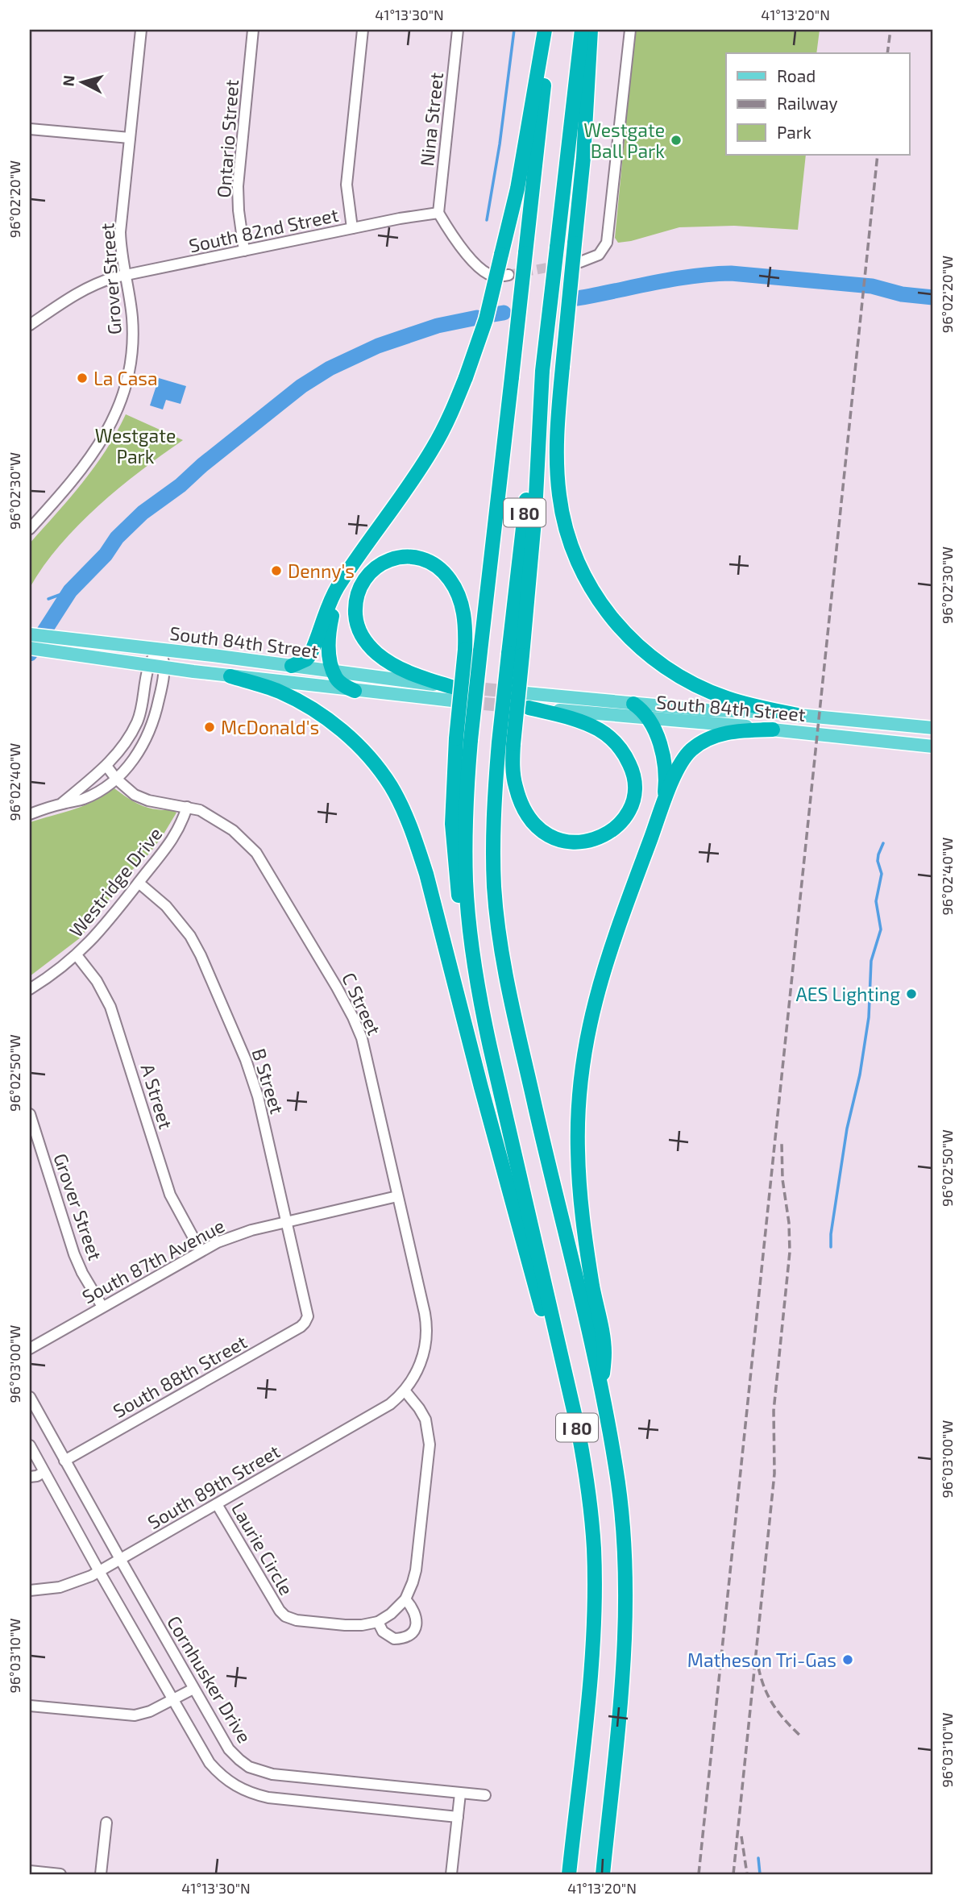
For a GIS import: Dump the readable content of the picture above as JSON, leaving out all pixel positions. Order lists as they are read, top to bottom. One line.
{"streets":{"highway":["I 80"],"main road":["South 84th Street"],"street":["Nina Street","Ontario Street","South 82nd Street","Grover Street","Westridge Drive","C Street","B Street","A Street","South 87th Avenue","South 88th Street","South 89th Street","Laurie Circle","Cornhusker Drive"]},"crossings":[["Nina Street","South 82nd Street"],["Ontario Street","South 82nd Street"],["South 82nd Street","Grover Street"],["Grover Street","South 87th Avenue"],["Westridge Drive","C Street"],["Westridge Drive","B Street"],["Westridge Drive","A Street"],["C Street","South 87th Avenue"],["C Street","South 89th Street"],["B Street","South 87th Avenue"],["B Street","South 88th Street"],["A Street","South 87th Avenue"],["South 88th Street","Cornhusker Drive"],["South 89th Street","Laurie Circle"],["South 89th Street","Cornhusker Drive"]],"parks":["Westgate Park"],"places":["Westgate Ball Park","La Casa","Denny's","McDonald's","AES Lighting","Matheson Tri-Gas"],"legend":["Road","Railway","Park"],"north":"left","coordinates":["41°13'30\"N","41°13'20\"N","96°02'20\"W","96°02'30\"W","96°02'40\"W","96°02'50\"W","96°03'00\"W","96°03'10\"W"]}
